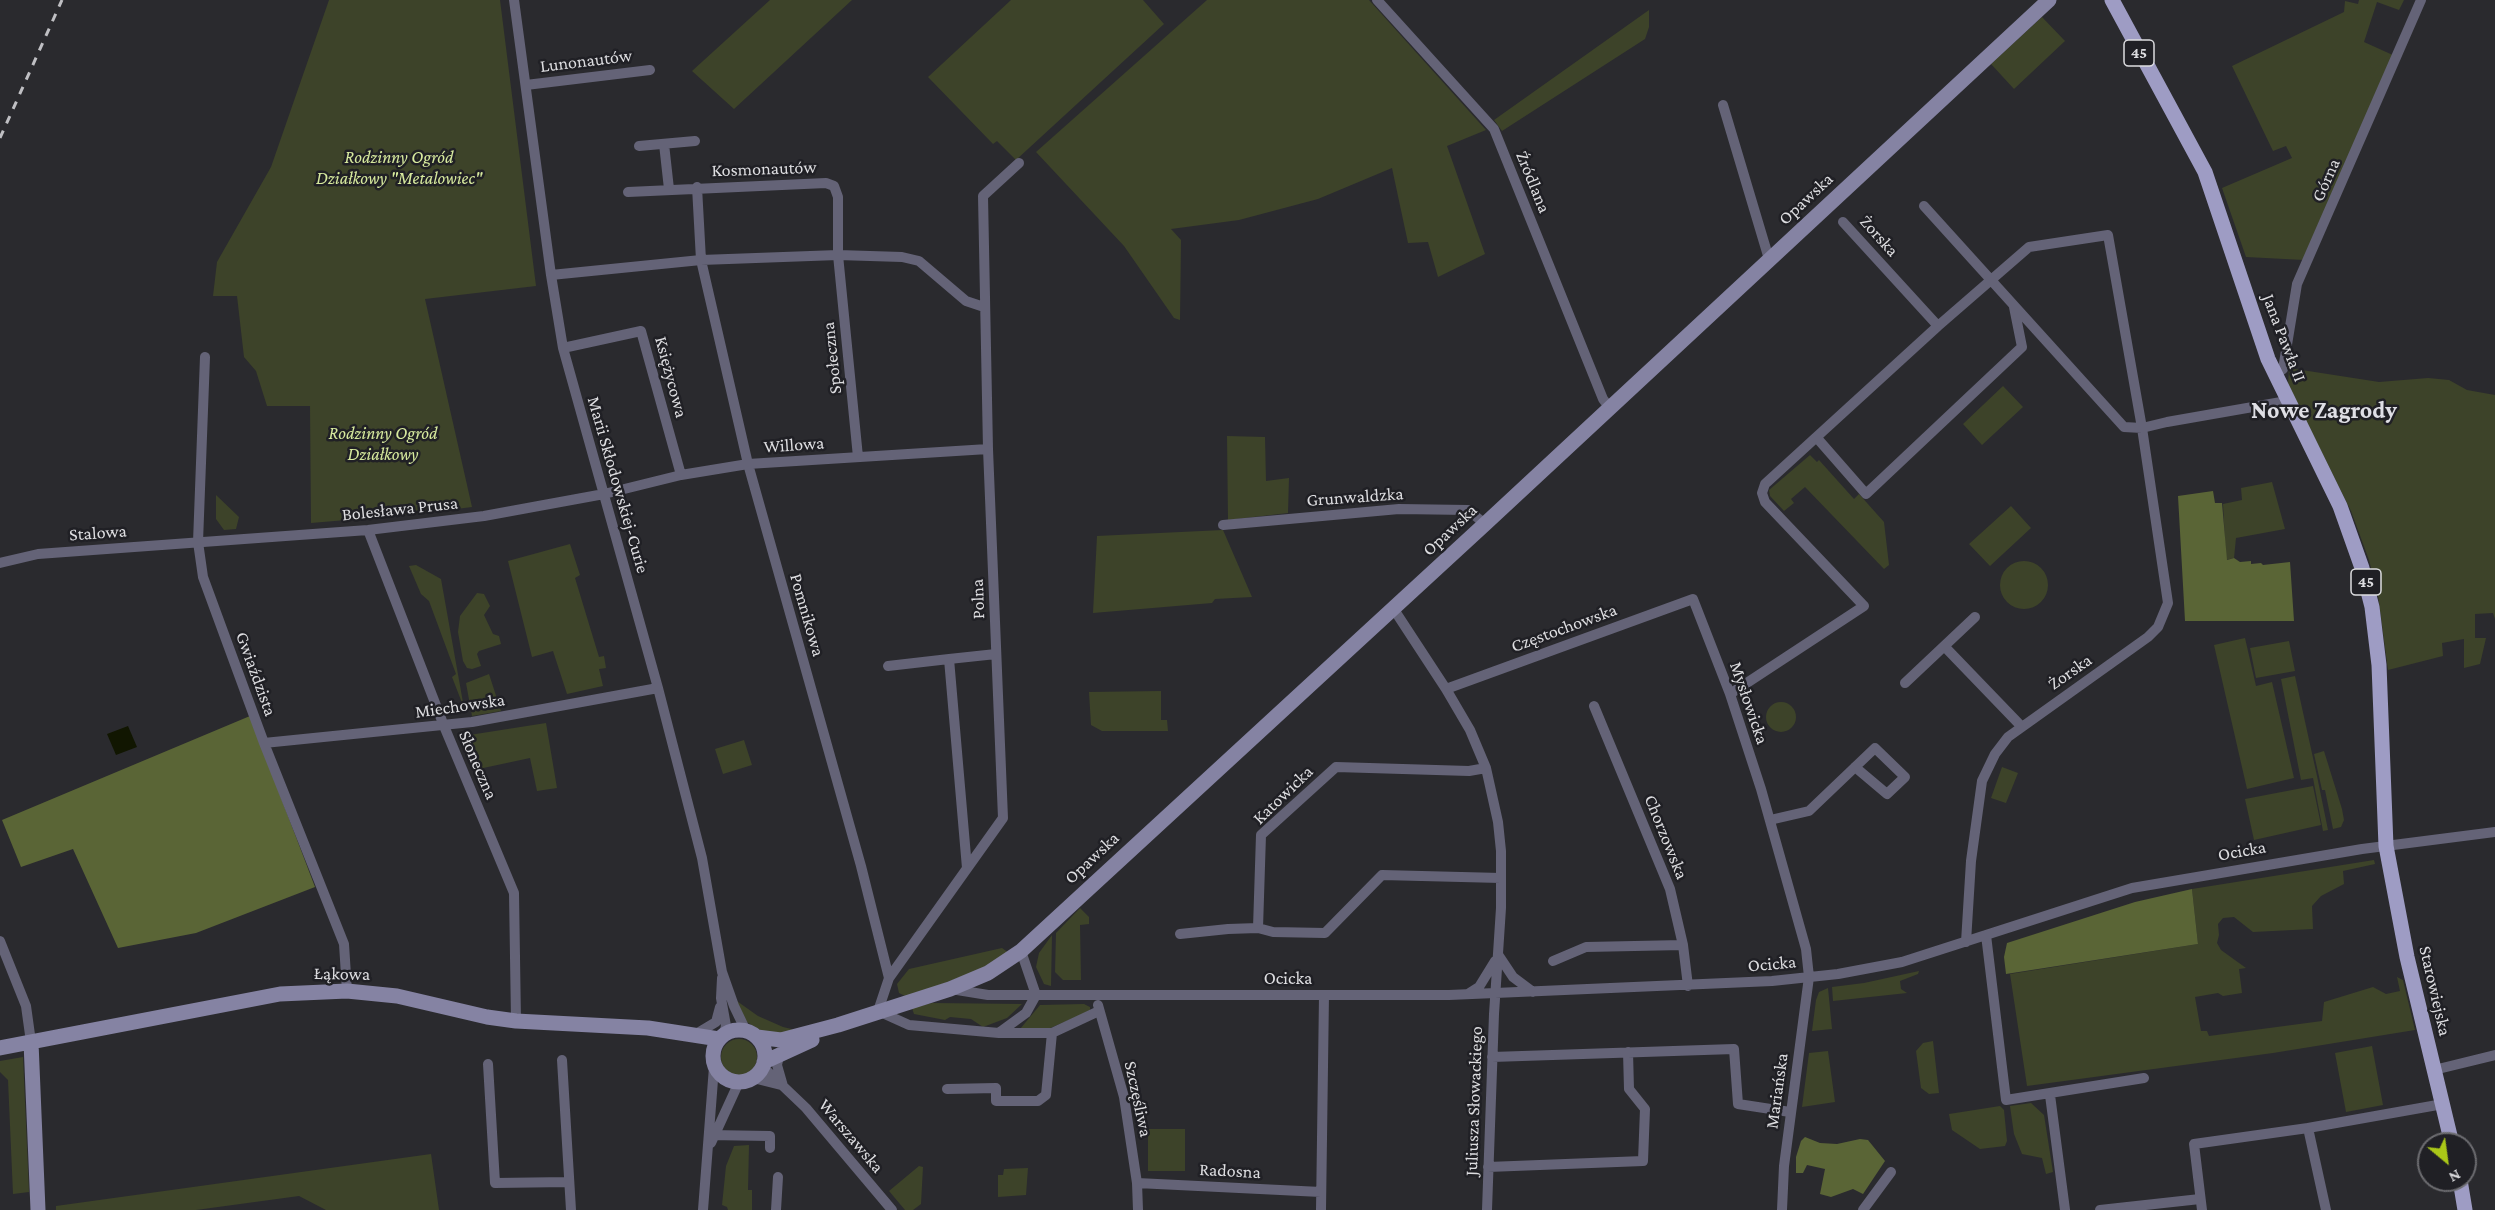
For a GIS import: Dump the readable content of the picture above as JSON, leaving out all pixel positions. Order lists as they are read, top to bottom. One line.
{"streets":{"main road":["45","Opawska","Jana Pawła II","Łąkowa","Starowiejska"],"street":["Lunonautów","Kosmonautów","Górna","Źródlana","Żorska","Społeczna","Księżycowa","Willowa","Marii Skłodowskiej-Curie","Grunwaldzka","Bolesława Prusa","Stalowa","Polna","Pomnikowa","Częstochowska","Gwiaździsta","Mysłowicka","Miechowska","Słoneczna","Katowicka","Chorzowska","Ocicka","Mariańska","Szczęśliwa","Juliusza Słowackiego","Warszawska","Radosna"]},"crossings":[["Lunonautów","Marii Skłodowskiej-Curie"],["Kosmonautów","Społeczna"],["Kosmonautów","Pomnikowa"],["Górna","Jana Pawła II"],["Źródlana","Opawska"],["Opawska","Marii Skłodowskiej-Curie"],["Opawska","Grunwaldzka"],["Opawska","Polna"],["Opawska","Ocicka"],["Opawska","Łąkowa"],["Opawska","Warszawska"],["Żorska","Mysłowicka"],["Żorska","Ocicka"],["Jana Pawła II","Ocicka"],["Jana Pawła II","Starowiejska"],["Społeczna","Willowa"],["Księżycowa","Willowa"],["Księżycowa","Marii Skłodowskiej-Curie"],["Willowa","Marii Skłodowskiej-Curie"],["Willowa","Bolesława Prusa"],["Willowa","Polna"],["Willowa","Pomnikowa"],["Marii Skłodowskiej-Curie","Bolesława Prusa"],["Marii Skłodowskiej-Curie","Miechowska"],["Marii Skłodowskiej-Curie","Łąkowa"],["Marii Skłodowskiej-Curie","Warszawska"],["Bolesława Prusa","Stalowa"],["Bolesława Prusa","Gwiaździsta"],["Bolesława Prusa","Słoneczna"],["Stalowa","Gwiaździsta"],["Polna","Pomnikowa"],["Częstochowska","Mysłowicka"],["Gwiaździsta","Miechowska"],["Gwiaździsta","Łąkowa"],["Mysłowicka","Ocicka"],["Mysłowicka","Mariańska"],["Miechowska","Słoneczna"],["Słoneczna","Łąkowa"],["Chorzowska","Ocicka"],["Ocicka","Starowiejska"],["Ocicka","Mariańska"],["Ocicka","Szczęśliwa"],["Ocicka","Juliusza Słowackiego"],["Łąkowa","Warszawska"],["Szczęśliwa","Radosna"]],"districts":["Nowe Zagrody"],"parks":["Rodzinny Ogród Działkowy \"Metalowiec\"","Rodzinny Ogród Działkowy"],"north":"bottom right"}
